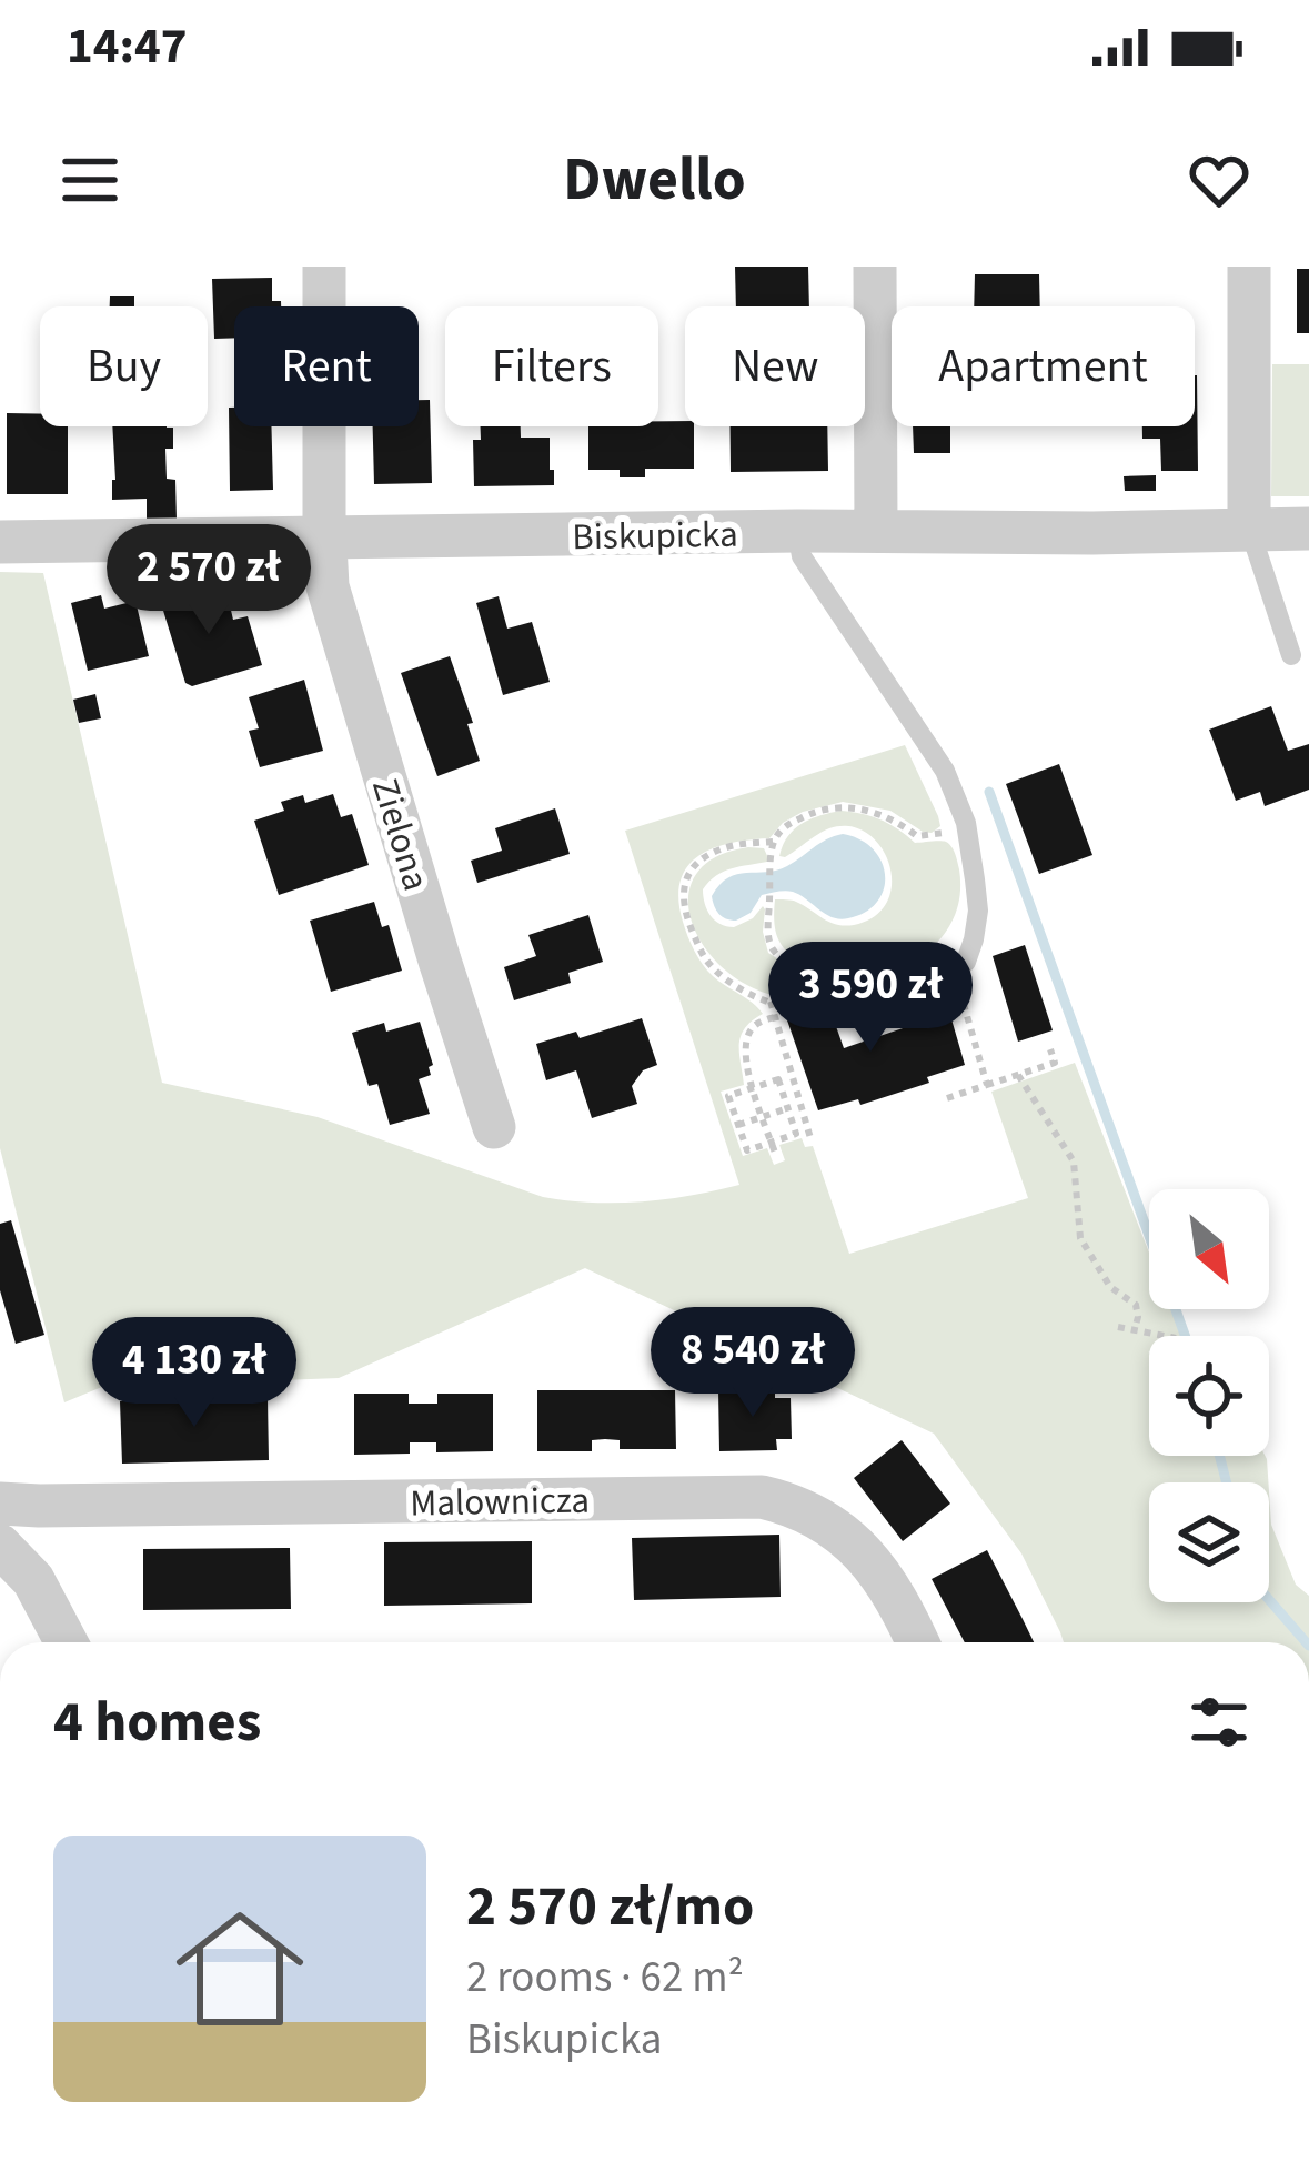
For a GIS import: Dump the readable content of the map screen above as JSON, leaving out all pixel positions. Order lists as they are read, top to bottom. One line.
{"streets":{"street":["Biskupicka","Zielona","Malownicza"]},"crossings":[["Biskupicka","Zielona"]],"north":"bottom right","page":{"status":"14:47","header":"Dwello","chip":["Buy","Rent","Filters","New","Apartment"],"price":["2 570 zł","3 590 zł","8 540 zł","4 130 zł"],"heading":"4 homes","list":[{"name":"2 570 zł/mo","note":"2 rooms · 62 m² · Biskupicka"}]}}
